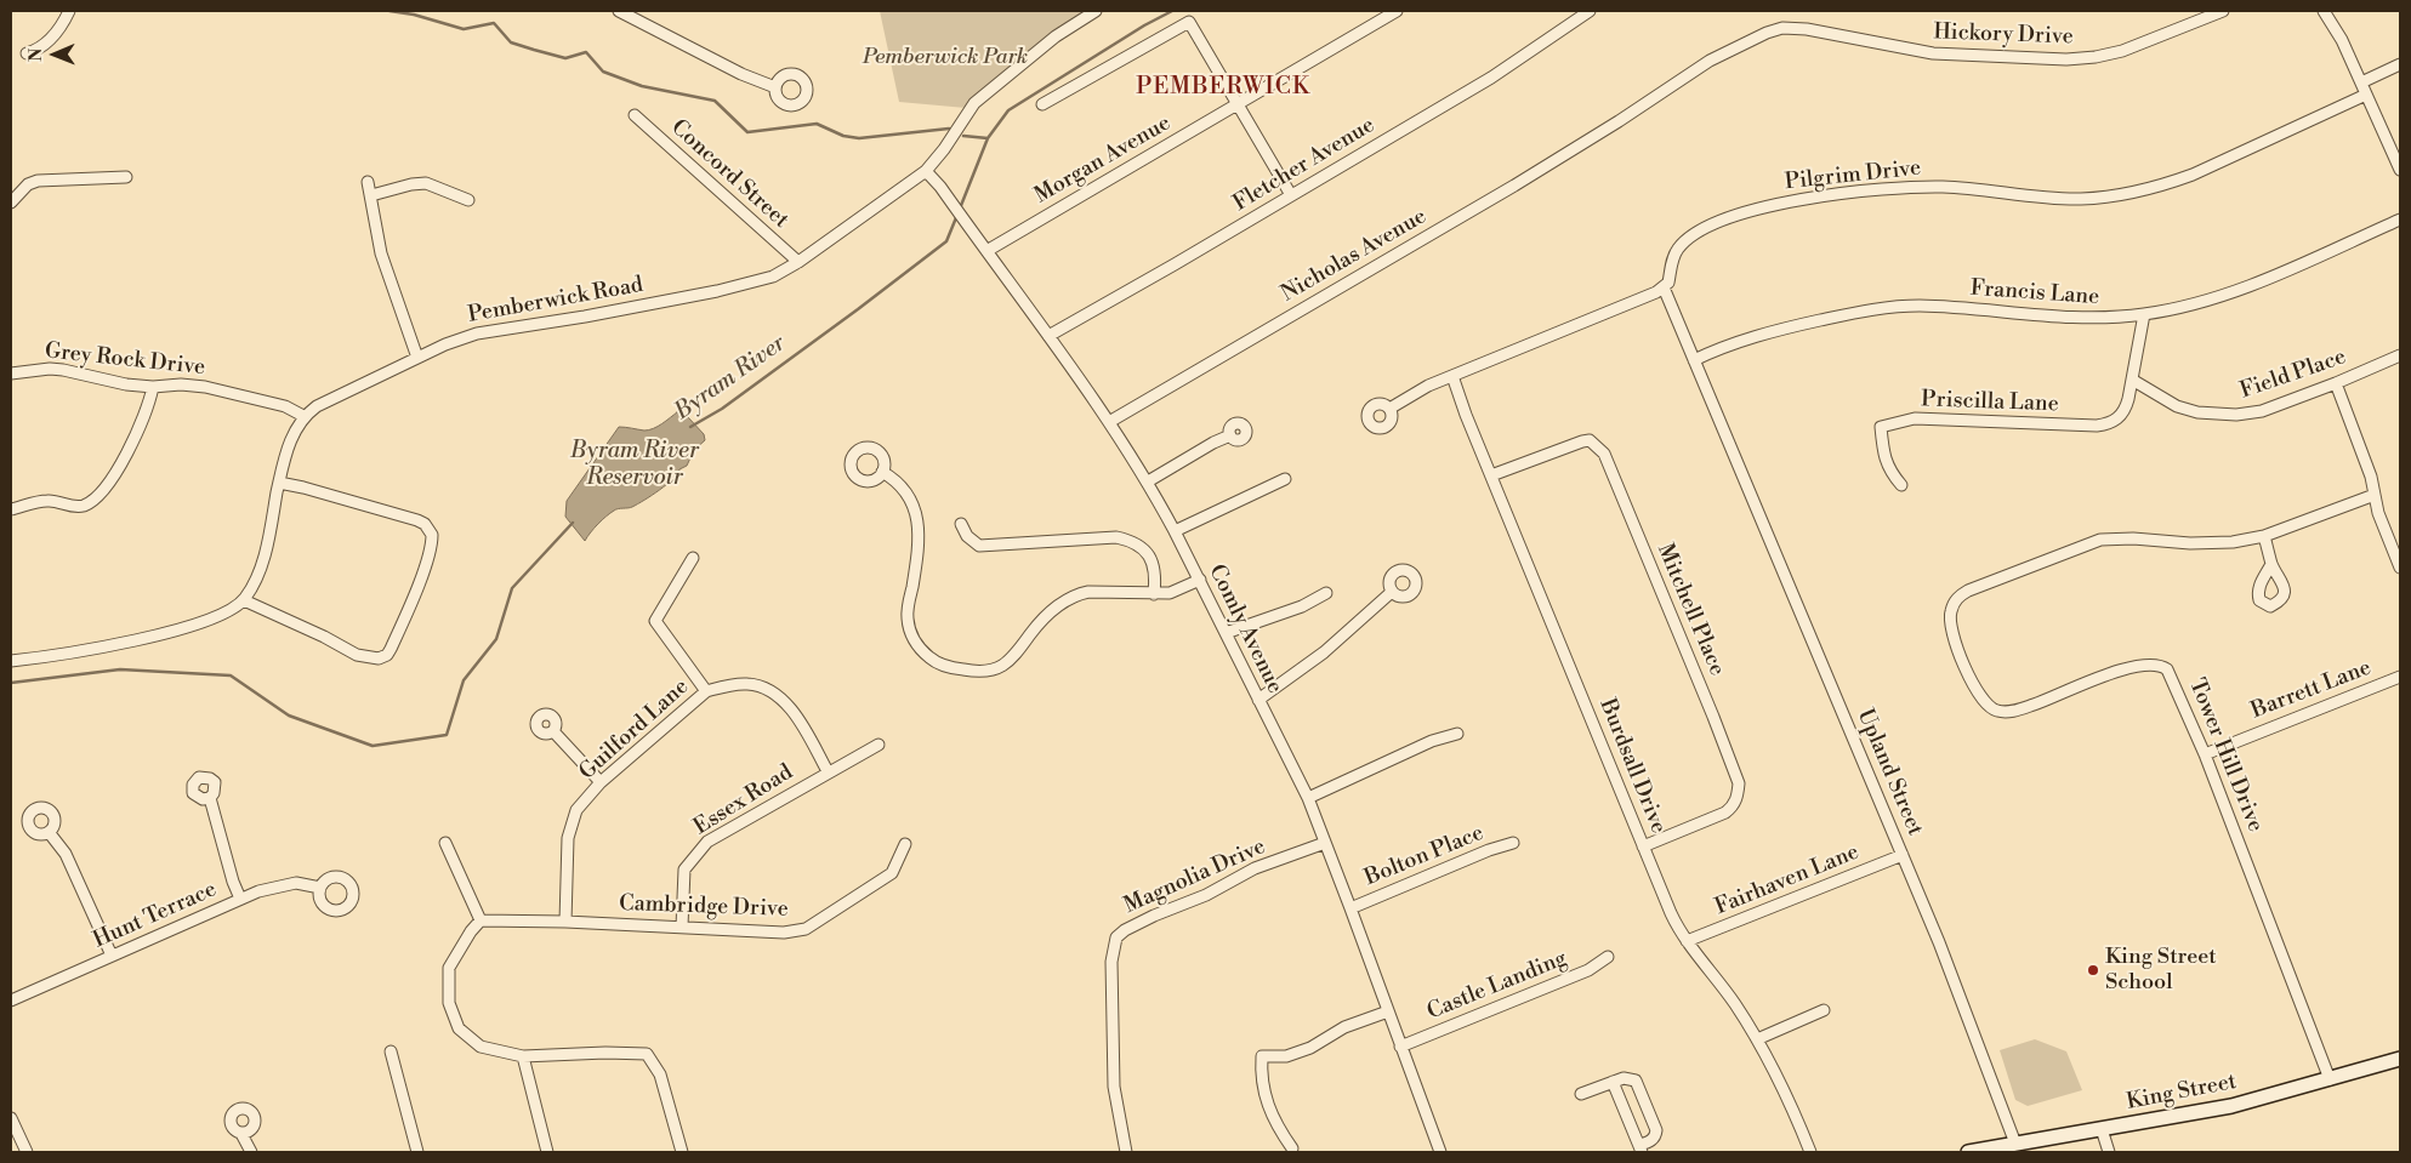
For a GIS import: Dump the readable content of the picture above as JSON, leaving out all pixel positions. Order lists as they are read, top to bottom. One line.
{"streets":{"main road":["King Street"],"street":["Hickory Drive","Morgan Avenue","Fletcher Avenue","Concord Street","Pilgrim Drive","Nicholas Avenue","Francis Lane","Pemberwick Road","Grey Rock Drive","Field Place","Priscilla Lane","Mitchell Place","Comly Avenue","Barrett Lane","Guilford Lane","Tower Hill Drive","Burdsall Drive","Upland Street","Essex Road","Bolton Place","Magnolia Drive","Fairhaven Lane","Cambridge Drive","Hunt Terrace","Castle Landing"]},"crossings":[["Hickory Drive","Nicholas Avenue"],["Morgan Avenue","Comly Avenue"],["Fletcher Avenue","Comly Avenue"],["Concord Street","Pemberwick Road"],["Pilgrim Drive","Upland Street"],["Nicholas Avenue","Comly Avenue"],["Francis Lane","Upland Street"],["Pemberwick Road","Grey Rock Drive"],["Pemberwick Road","Comly Avenue"],["Field Place","Priscilla Lane"],["Mitchell Place","Burdsall Drive"],["Comly Avenue","Bolton Place"],["Comly Avenue","Magnolia Drive"],["Comly Avenue","Castle Landing"],["Barrett Lane","Tower Hill Drive"],["Guilford Lane","Essex Road"],["Guilford Lane","Cambridge Drive"],["Tower Hill Drive","King Street"],["Burdsall Drive","Fairhaven Lane"],["Upland Street","Fairhaven Lane"],["Upland Street","King Street"],["Essex Road","Cambridge Drive"]],"districts":["PEMBERWICK"],"water":["Byram River","Byram River Reservoir"],"parks":["Pemberwick Park"],"places":["King Street School"],"north":"left"}
